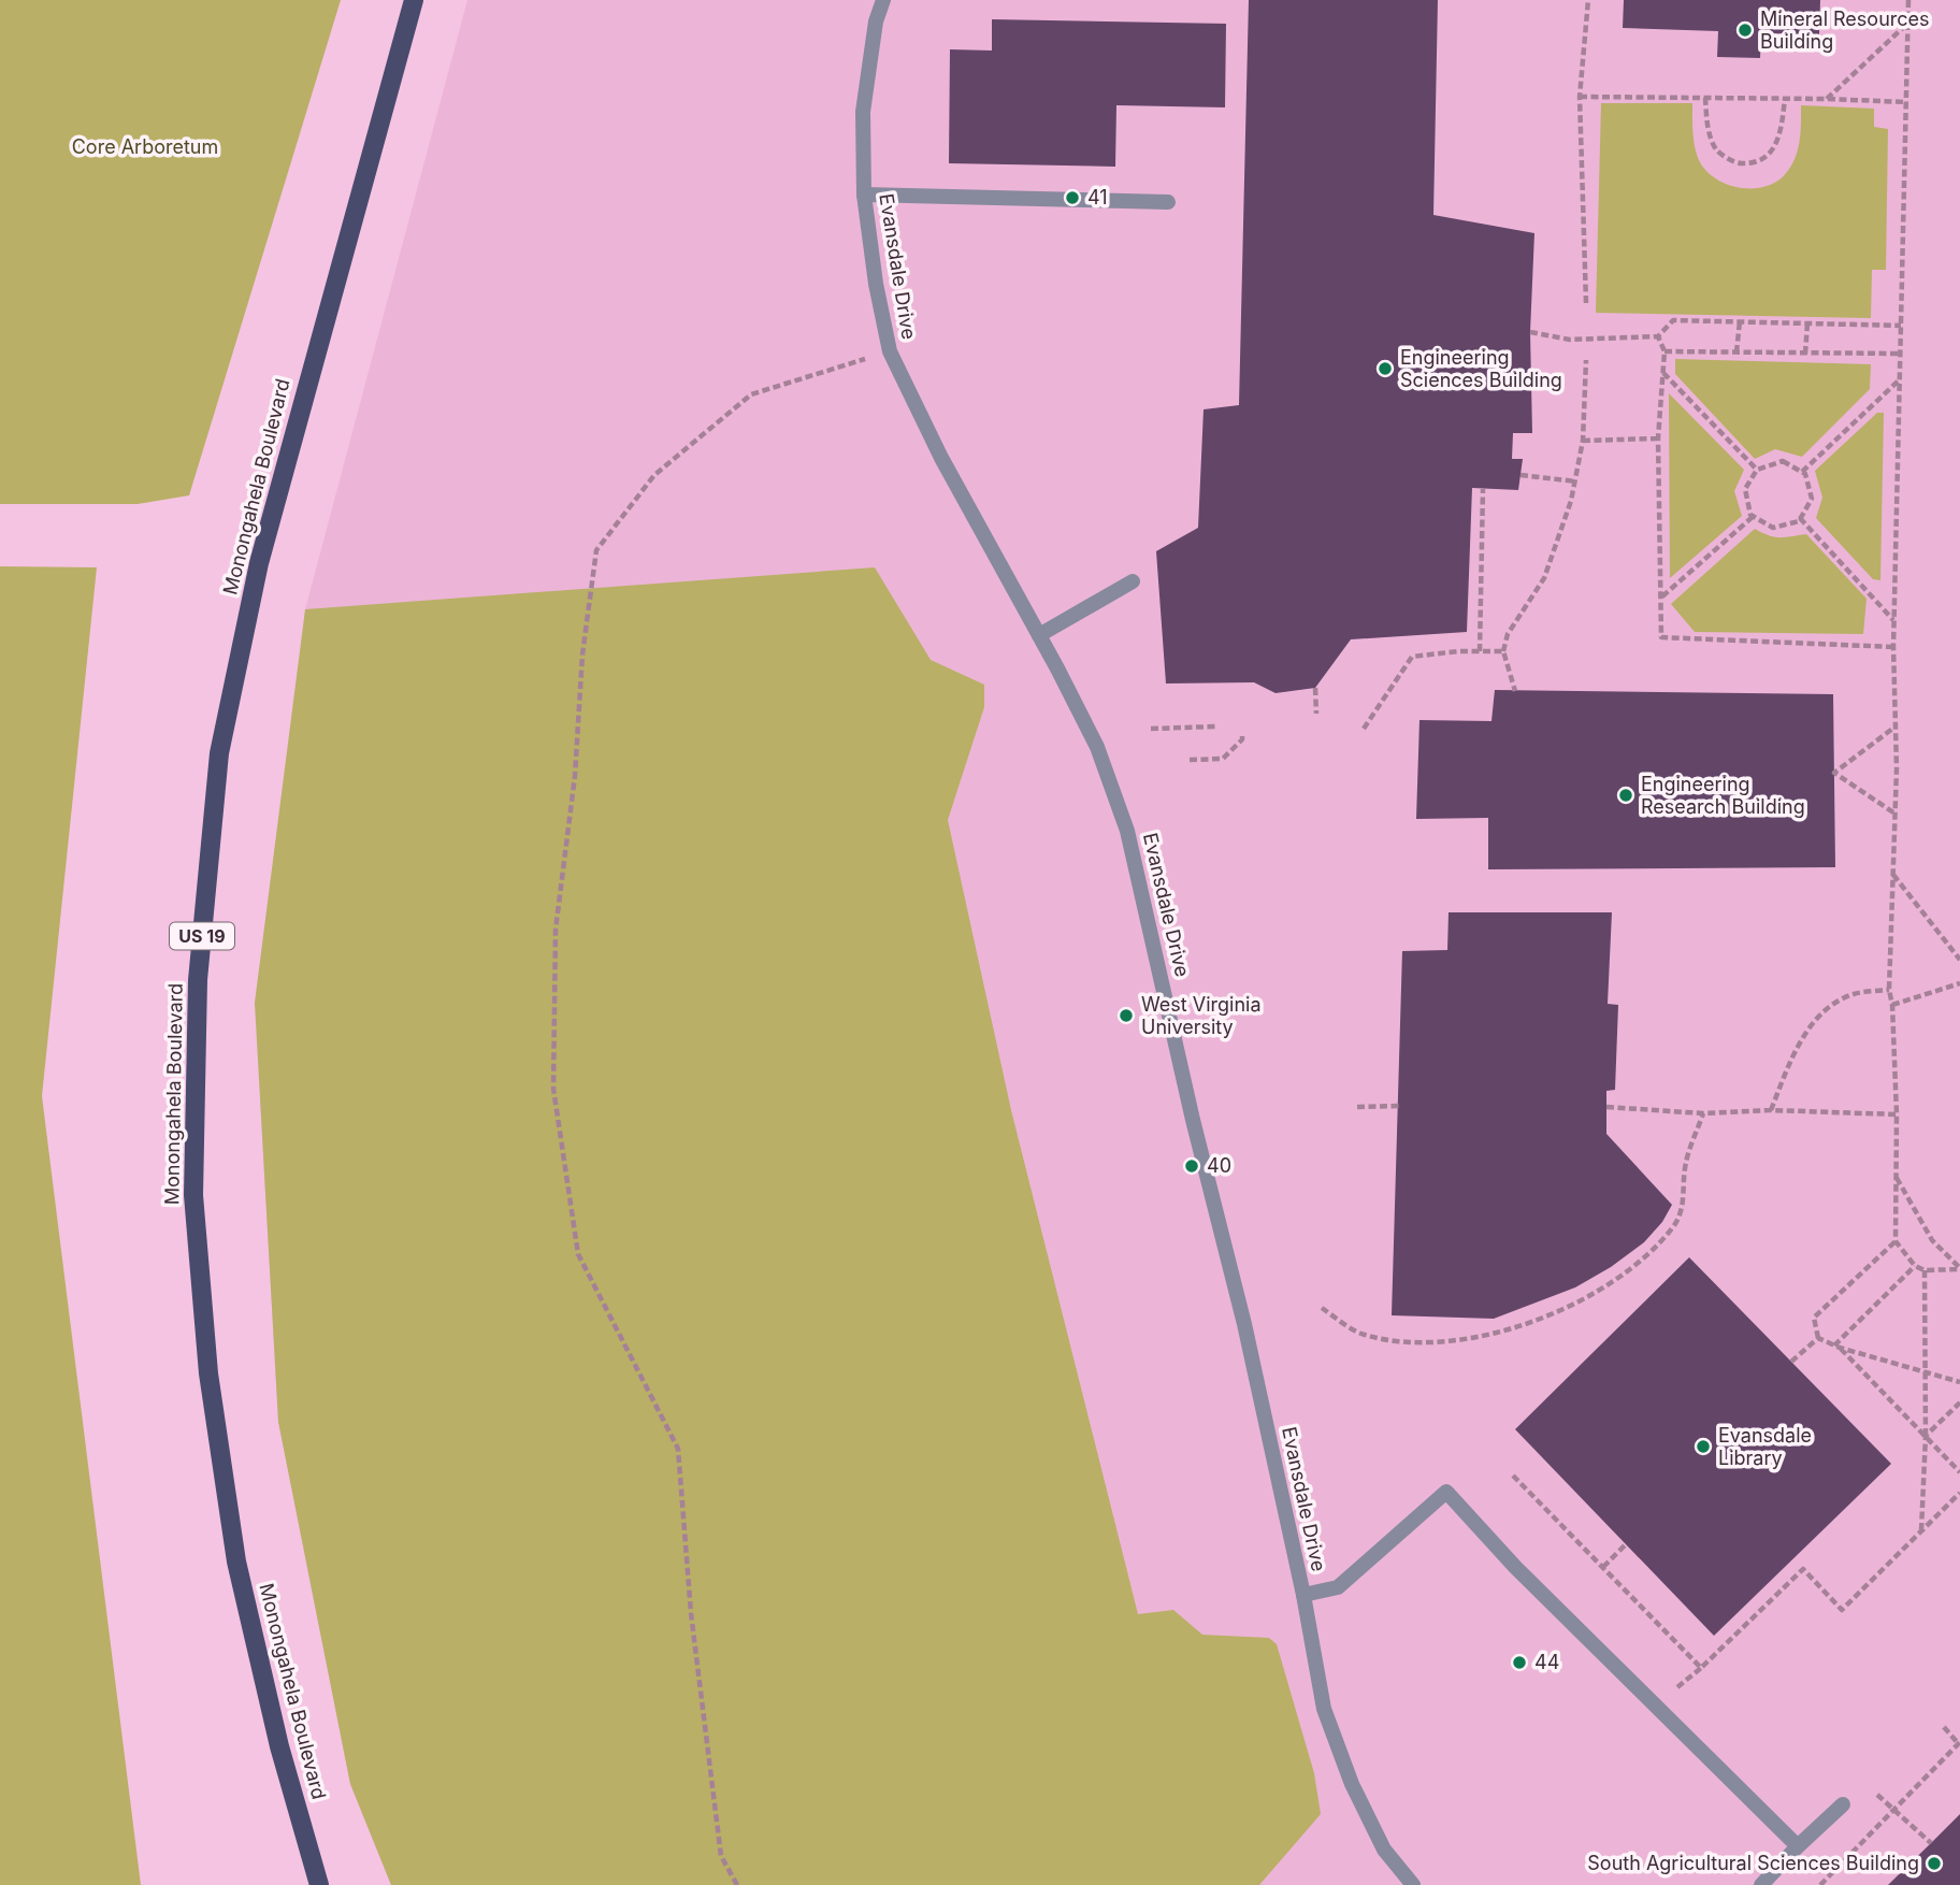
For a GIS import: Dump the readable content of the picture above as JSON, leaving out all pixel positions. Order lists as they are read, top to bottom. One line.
{"streets":{"main road":["Monongahela Boulevard","US 19"],"street":["Evansdale Drive"]},"parks":["Core Arboretum"],"places":["Mineral Resources Building","41","Engineering Sciences Building","Engineering Research Building","West Virginia University","40","Evansdale Library","44","South Agricultural Sciences Building"]}
